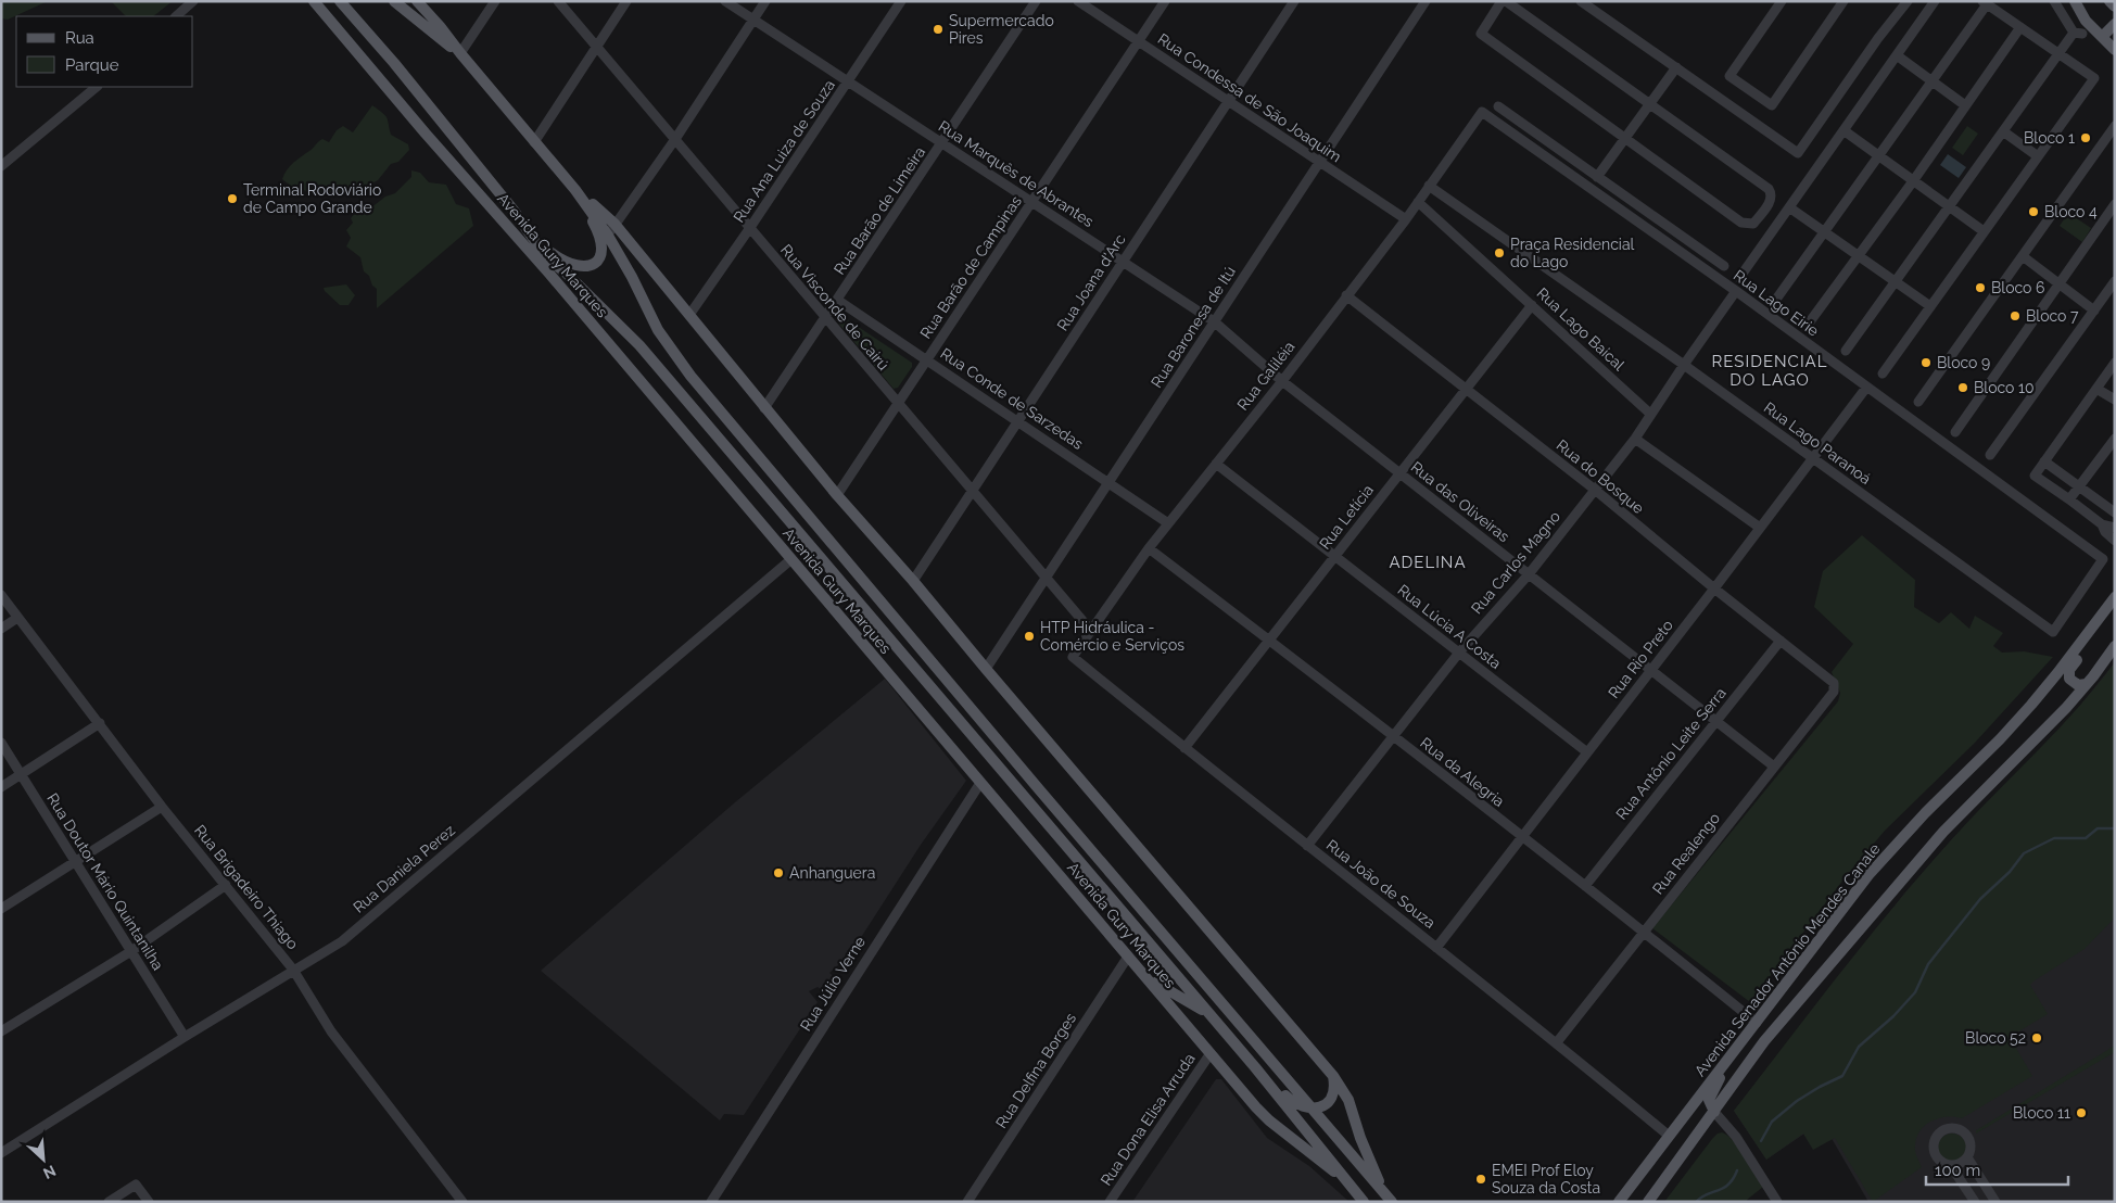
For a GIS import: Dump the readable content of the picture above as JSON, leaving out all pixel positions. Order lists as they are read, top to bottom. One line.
{"streets":{"main road":["Avenida Gury Marques","Avenida Senador Antônio Mendes Canale"],"street":["Rua Condessa de São Joaquim","Rua Ana Luiza de Souza","Rua Marquês de Abrantes","Rua Barão de Limeira","Rua Barão de Campinas","Rua Joana d'Arc","Rua Lago Eirie","Rua Visconde de Cairú","Rua Baronesa de Itú","Rua Lago Baical","Rua Galiléia","Rua Conde de Sarzedas","Rua Lago Paranoá","Rua do Bosque","Rua das Oliveiras","Rua Letícia","Rua Carlos Magno","Rua Lúcia A Costa","Rua Rio Preto","Rua Antônio Leite Serra","Rua da Alegria","Rua Realengo","Rua Daniela Perez","Rua Doutor Mário Quintanilha","Rua João de Souza","Rua Brigadeiro Thiago","Rua Júlio Verne","Rua Delfina Borges","Rua Dona Elisa Arruda"]},"crossings":[["Rua Condessa de São Joaquim","Rua Barão de Campinas"],["Rua Condessa de São Joaquim","Rua Joana d'Arc"],["Rua Condessa de São Joaquim","Rua Baronesa de Itú"],["Rua Condessa de São Joaquim","Rua Galiléia"],["Rua Ana Luiza de Souza","Rua Marquês de Abrantes"],["Rua Ana Luiza de Souza","Avenida Gury Marques"],["Rua Ana Luiza de Souza","Rua Visconde de Cairú"],["Rua Marquês de Abrantes","Rua Barão de Limeira"],["Rua Marquês de Abrantes","Rua Barão de Campinas"],["Rua Marquês de Abrantes","Rua Joana d'Arc"],["Rua Marquês de Abrantes","Rua Baronesa de Itú"],["Rua Marquês de Abrantes","Rua Galiléia"],["Rua Marquês de Abrantes","Rua das Oliveiras"],["Rua Barão de Limeira","Avenida Gury Marques"],["Rua Barão de Limeira","Rua Visconde de Cairú"],["Rua Barão de Limeira","Rua Conde de Sarzedas"],["Avenida Gury Marques","Rua Barão de Campinas"],["Avenida Gury Marques","Rua Joana d'Arc"],["Avenida Gury Marques","Rua Baronesa de Itú"],["Avenida Gury Marques","Rua Daniela Perez"],["Avenida Gury Marques","Rua Júlio Verne"],["Avenida Gury Marques","Rua Delfina Borges"],["Avenida Gury Marques","Rua Dona Elisa Arruda"],["Rua Barão de Campinas","Rua Visconde de Cairú"],["Rua Barão de Campinas","Rua Conde de Sarzedas"],["Rua Joana d'Arc","Rua Visconde de Cairú"],["Rua Joana d'Arc","Rua Conde de Sarzedas"],["Rua Lago Eirie","Rua Galiléia"],["Rua Lago Eirie","Rua Lago Paranoá"],["Rua Lago Eirie","Rua Carlos Magno"],["Rua Lago Eirie","Rua Rio Preto"],["Rua Visconde de Cairú","Rua Baronesa de Itú"],["Rua Visconde de Cairú","Rua Galiléia"],["Rua Baronesa de Itú","Rua Conde de Sarzedas"],["Rua Lago Baical","Rua Galiléia"],["Rua Lago Baical","Rua Letícia"],["Rua Lago Baical","Rua Carlos Magno"],["Rua Galiléia","Rua Conde de Sarzedas"],["Rua Galiléia","Rua Lago Paranoá"],["Rua Galiléia","Rua do Bosque"],["Rua Galiléia","Rua das Oliveiras"],["Rua Galiléia","Rua Lúcia A Costa"],["Rua Galiléia","Rua da Alegria"],["Rua Galiléia","Rua João de Souza"],["Rua Lago Paranoá","Rua Carlos Magno"],["Rua Lago Paranoá","Rua Rio Preto"],["Rua do Bosque","Rua Letícia"],["Rua do Bosque","Rua Carlos Magno"],["Rua do Bosque","Rua Rio Preto"],["Rua do Bosque","Rua Antônio Leite Serra"],["Rua do Bosque","Rua Realengo"],["Rua das Oliveiras","Rua Letícia"],["Rua das Oliveiras","Rua Carlos Magno"],["Rua das Oliveiras","Rua Rio Preto"],["Rua das Oliveiras","Rua Antônio Leite Serra"],["Rua das Oliveiras","Rua Realengo"],["Rua Letícia","Rua Lúcia A Costa"],["Rua Letícia","Rua da Alegria"],["Rua Letícia","Rua João de Souza"],["Rua Carlos Magno","Rua Lúcia A Costa"],["Rua Carlos Magno","Rua da Alegria"],["Rua Carlos Magno","Rua João de Souza"],["Rua Lúcia A Costa","Rua Rio Preto"],["Rua Rio Preto","Rua da Alegria"],["Rua Rio Preto","Rua João de Souza"],["Rua Antônio Leite Serra","Rua da Alegria"],["Rua da Alegria","Rua Realengo"],["Rua da Alegria","Avenida Senador Antônio Mendes Canale"],["Rua Realengo","Rua João de Souza"],["Rua Daniela Perez","Rua Doutor Mário Quintanilha"],["Rua Daniela Perez","Rua Brigadeiro Thiago"],["Rua João de Souza","Avenida Senador Antônio Mendes Canale"]],"districts":["RESIDENCIAL DO LAGO","ADELINA"],"places":["Supermercado Pires","Bloco 1","Terminal Rodoviário de Campo Grande","Bloco 4","Praça Residencial do Lago","Bloco 6","Bloco 7","Bloco 9","Bloco 10","HTP Hidráulica - Comércio e Serviços","Anhanguera","Bloco 52","Bloco 11","EMEI Prof Eloy Souza da Costa"],"legend":["Rua","Parque"],"scale_bar":"100 m","north":"bottom right"}
